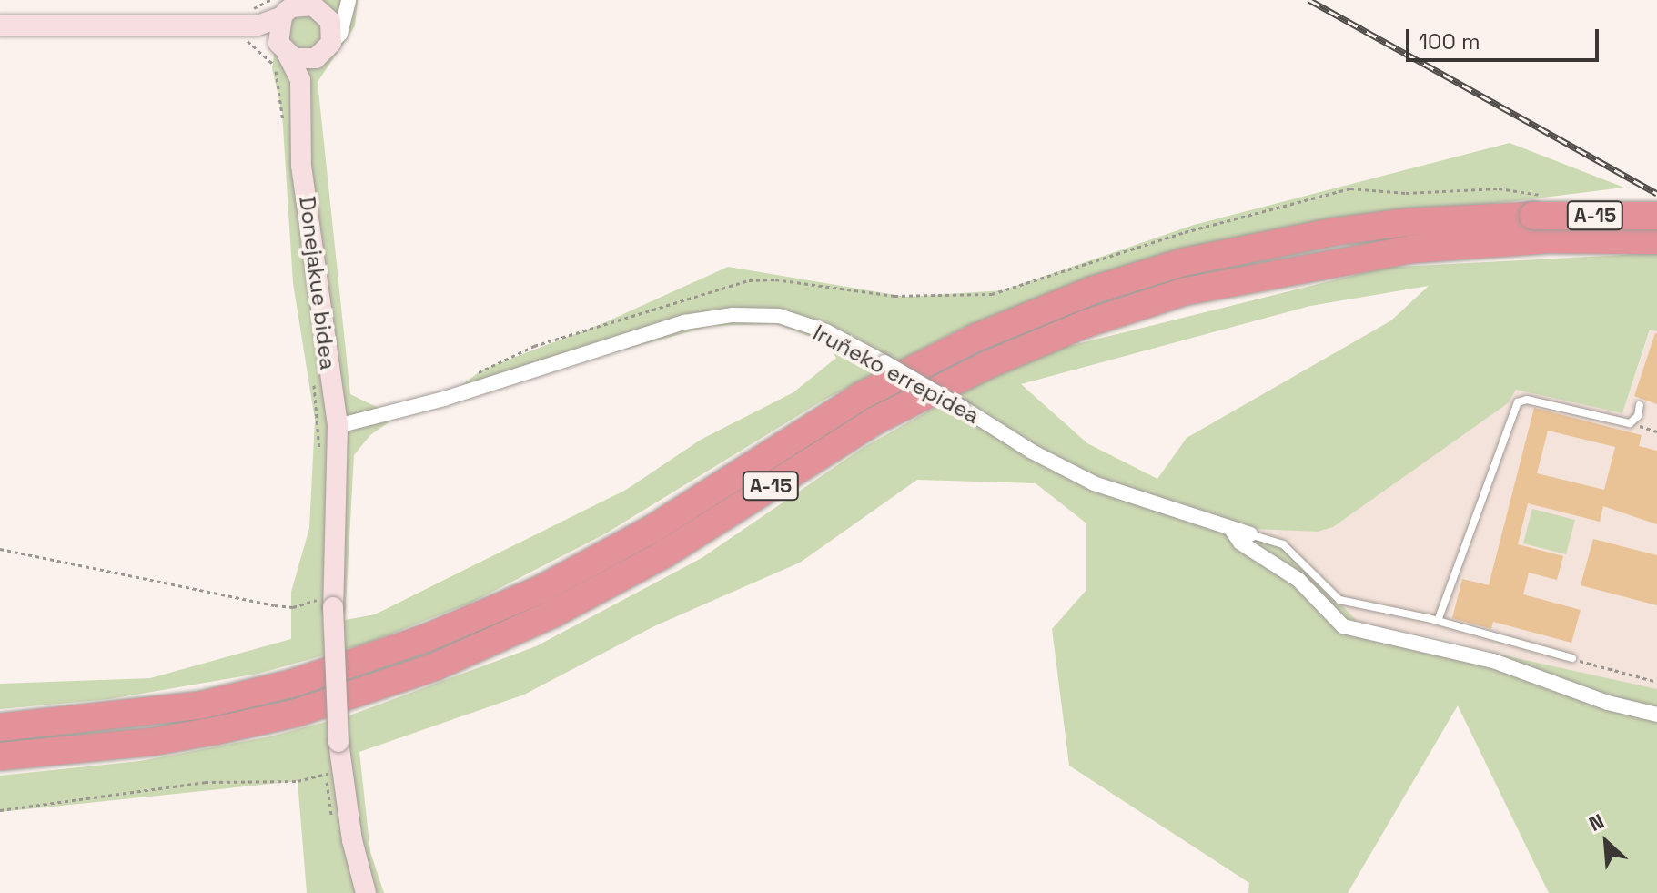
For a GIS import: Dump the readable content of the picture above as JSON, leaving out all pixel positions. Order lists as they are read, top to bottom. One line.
{"streets":{"highway":["A-15"],"street":["Iruñeko errepidea"],"path":["Donejakue bidea"]},"scale_bar":"100 m","north":"top left"}
